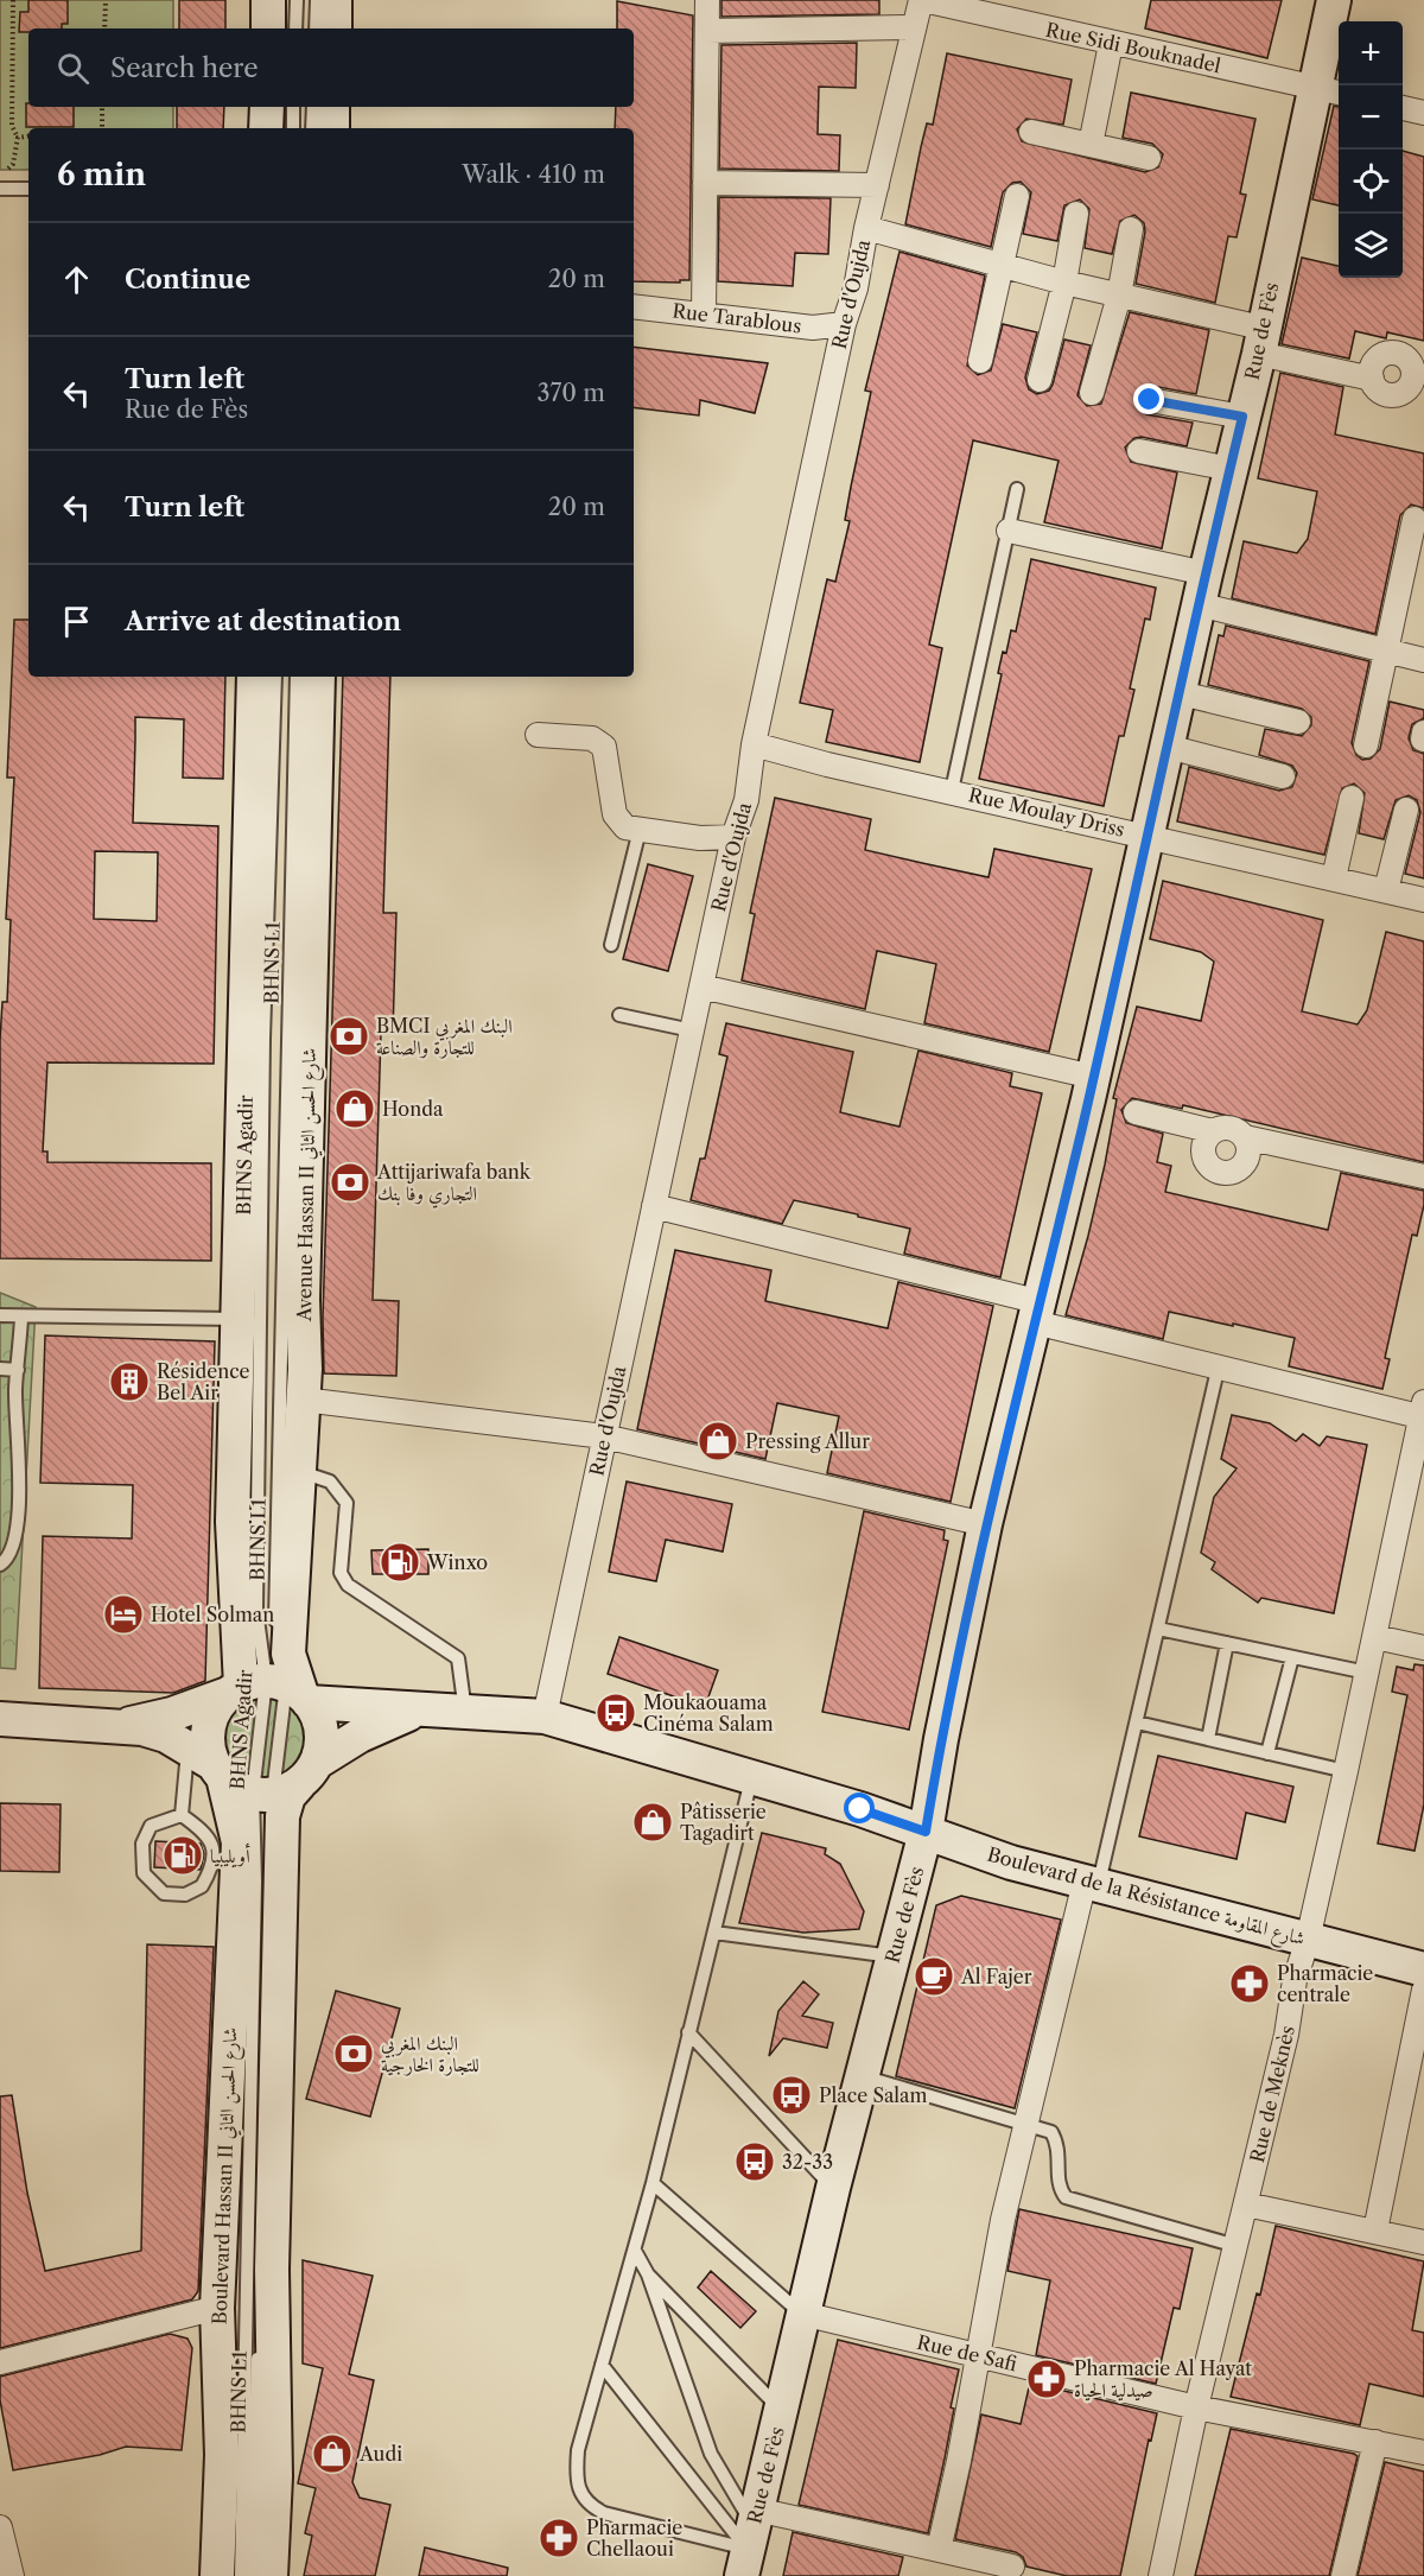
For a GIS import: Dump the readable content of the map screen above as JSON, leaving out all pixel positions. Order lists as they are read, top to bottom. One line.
{"streets":{"street":["Rue Sidi Bouknadel","Rue d'Oujda","Rue Tarablous","Rue de Fès","Rue Moulay Driss","Avenue Hassan II شارع الحسن الثاني","Boulevard de la Résistance شارع المقاومة","Rue de Meknès","Boulevard Hassan II شارع الحسن الثاني","Rue de Safi"],"lane":["BHNS L1","BHNS Agadir"]},"crossings":[["Rue Sidi Bouknadel","Rue d'Oujda"],["Rue Sidi Bouknadel","Rue de Fès"],["Rue d'Oujda","Rue Tarablous"],["Rue d'Oujda","Rue Moulay Driss"],["Rue d'Oujda","Boulevard de la Résistance شارع المقاومة"],["Rue de Fès","Rue Moulay Driss"],["Rue de Fès","Boulevard de la Résistance شارع المقاومة"],["Rue de Fès","Rue de Safi"],["BHNS L1","BHNS Agadir"],["BHNS L1","Avenue Hassan II شارع الحسن الثاني"],["BHNS L1","Boulevard de la Résistance شارع المقاومة"],["BHNS L1","Boulevard Hassan II شارع الحسن الثاني"],["BHNS Agadir","Avenue Hassan II شارع الحسن الثاني"],["BHNS Agadir","Boulevard de la Résistance شارع المقاومة"],["BHNS Agadir","Boulevard Hassan II شارع الحسن الثاني"],["Avenue Hassan II شارع الحسن الثاني","Boulevard de la Résistance شارع المقاومة"],["Avenue Hassan II شارع الحسن الثاني","Boulevard Hassan II شارع الحسن الثاني"],["Boulevard de la Résistance شارع المقاومة","Rue de Meknès"],["Boulevard de la Résistance شارع المقاومة","Boulevard Hassan II شارع الحسن الثاني"],["Rue de Meknès","Rue de Safi"]],"places":{"bank":["BMCI البنك المغربي للتجارة والصناعة","Attijariwafa bank التجاري وفا بنك","البنك المغربي للتجارة الخارجية"],"shop":["Honda","Pressing Allur","Pâtisserie Tagadirt","Audi"],"building":["Résidence Bel Air"],"fuel station":["Winxo","أويليبيا"],"hotel":["Hotel Solman"],"bus stop":["Moukaouama Cinéma Salam","Place Salam","32-33"],"cafe":["Al Fajer"],"pharmacy":["Pharmacie centrale","Pharmacie Al Hayat صيدلية الحياة","Pharmacie Chellaoui"]},"page":{"map_buttons":["+","−"],"search":"Search here","heading":["6 min","Walk · 410 m"],"list":[["Continue","20 m"],["Turn left","Rue de Fès","370 m"],["Turn left","20 m"],"Arrive at destination"]}}
